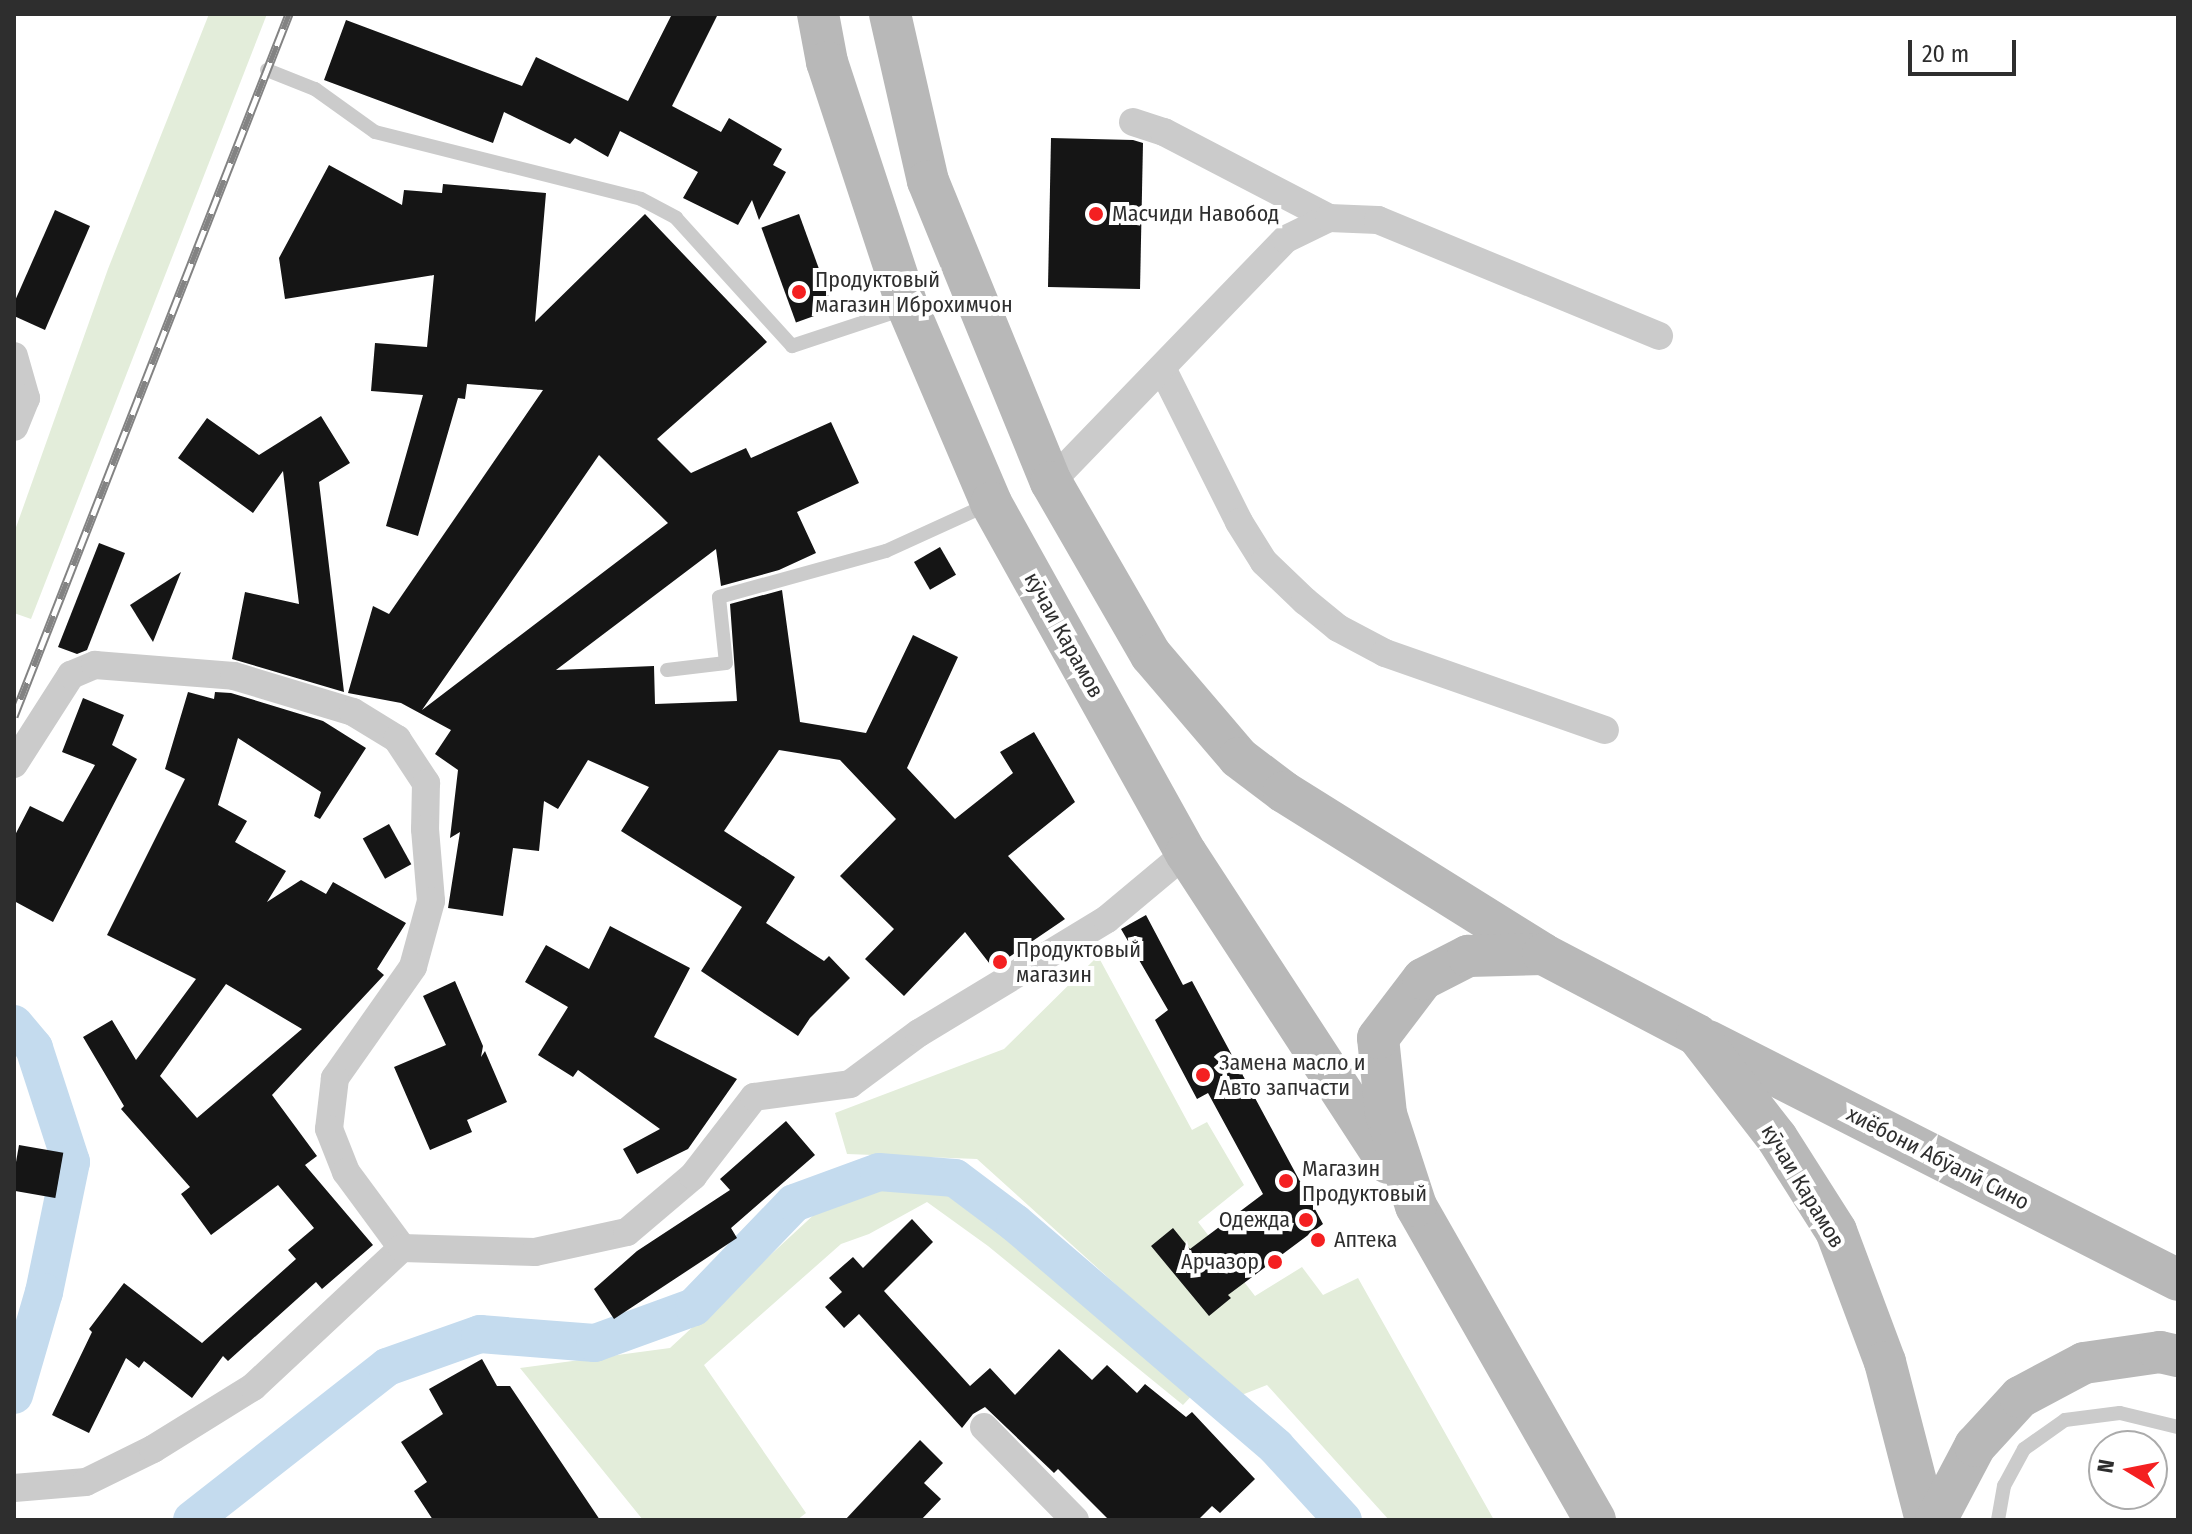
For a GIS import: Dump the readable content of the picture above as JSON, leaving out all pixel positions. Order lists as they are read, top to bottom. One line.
{"streets":{"main road":["кӯчаи Карамов","хиёбони Абӯалӣ Сино"]},"crossings":[["кӯчаи Карамов","хиёбони Абӯалӣ Сино"]],"places":["Масчиди Навобод","Продуктовый магазин Иброхимчон","Продуктовый магазин","Замена масло и Авто запчасти","Магазин Продуктовый","Одежда","Аптека","Арчазор"],"scale_bar":"20 m","north":"left"}
